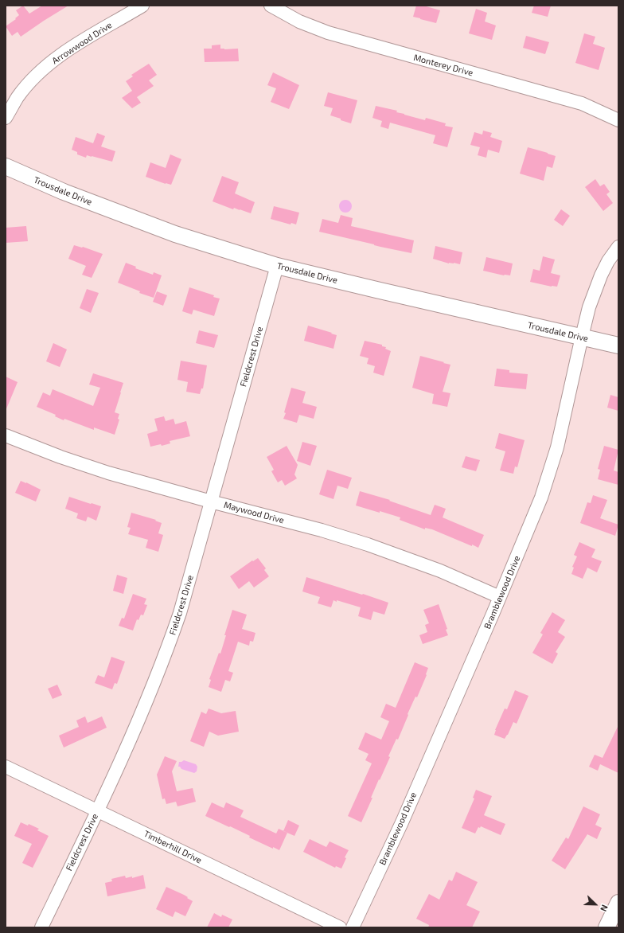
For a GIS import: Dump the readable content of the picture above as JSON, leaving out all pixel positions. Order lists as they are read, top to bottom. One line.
{"streets":{"street":["Arrowwood Drive","Monterey Drive","Trousdale Drive","Fieldcrest Drive","Maywood Drive","Bramblewood Drive","Timberhill Drive"]},"crossings":[["Trousdale Drive","Fieldcrest Drive"],["Trousdale Drive","Bramblewood Drive"],["Fieldcrest Drive","Maywood Drive"],["Fieldcrest Drive","Timberhill Drive"],["Maywood Drive","Bramblewood Drive"]],"north":"bottom right"}
